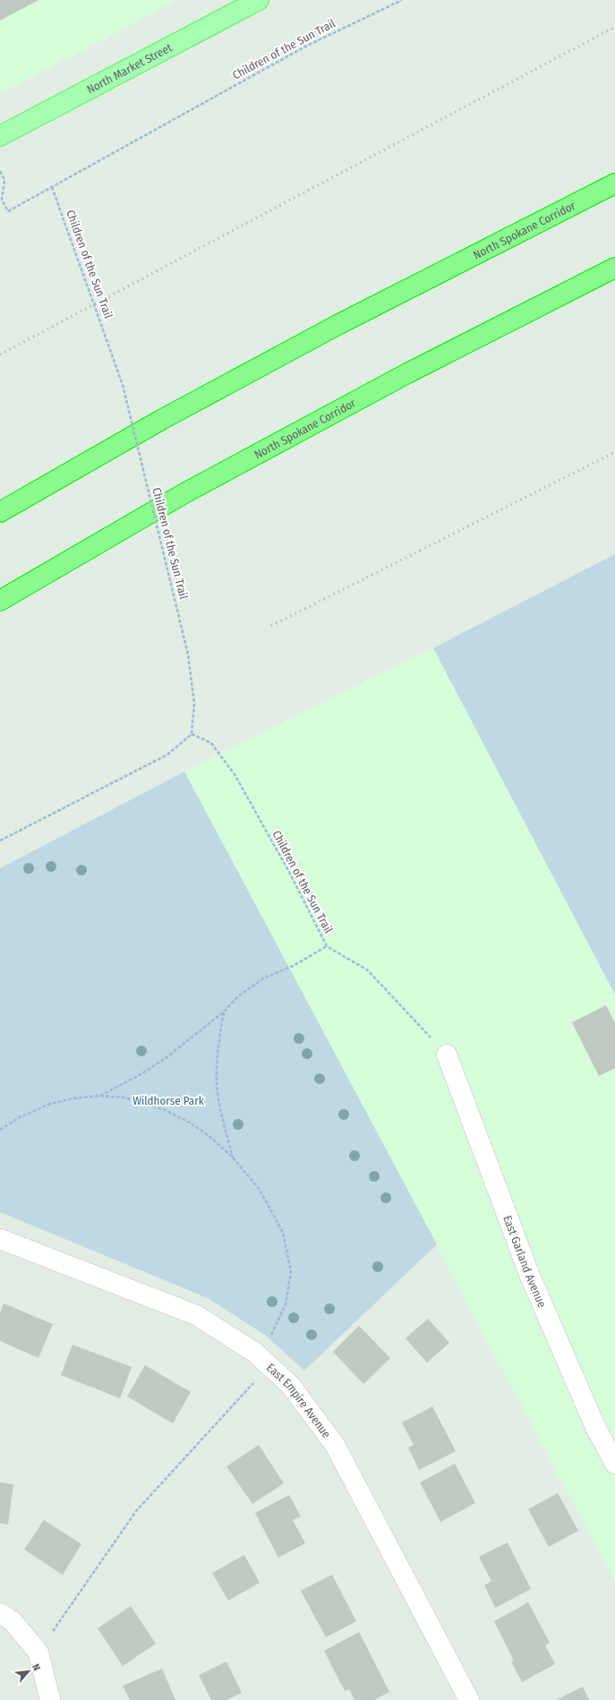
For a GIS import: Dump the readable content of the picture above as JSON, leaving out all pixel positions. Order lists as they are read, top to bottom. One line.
{"streets":{"highway":["North Spokane Corridor"],"main road":["North Market Street"],"street":["East Garland Avenue","East Empire Avenue"],"path":["Children of the Sun Trail"]},"crossings":[["Children of the Sun Trail","East Garland Avenue"]],"parks":["Wildhorse Park"],"north":"top right"}
